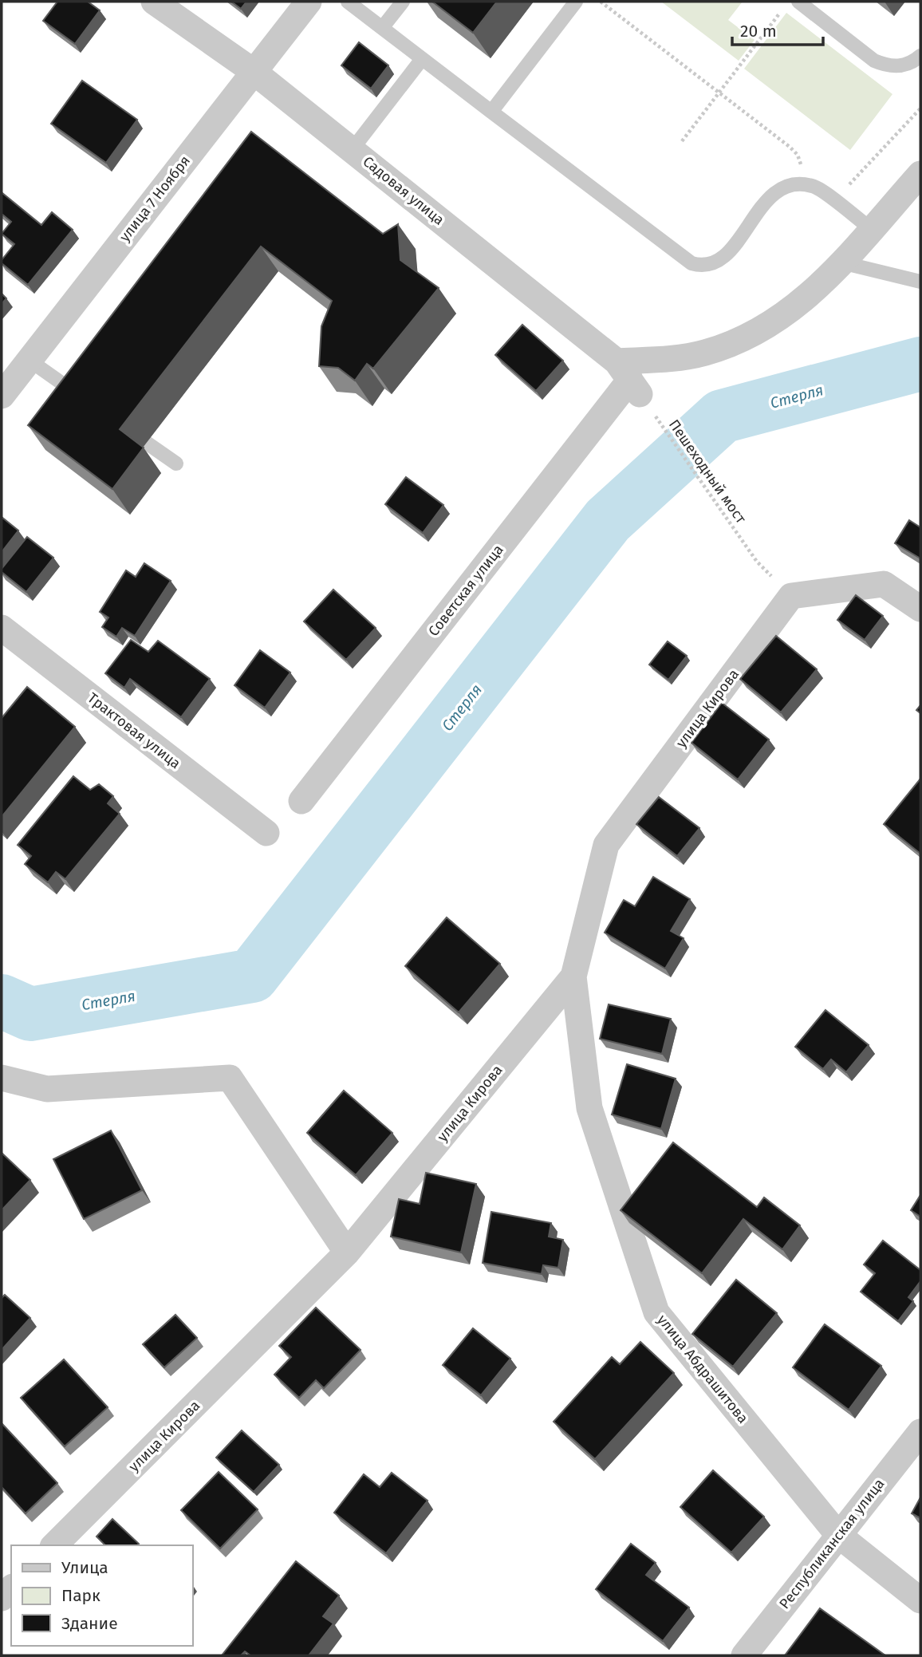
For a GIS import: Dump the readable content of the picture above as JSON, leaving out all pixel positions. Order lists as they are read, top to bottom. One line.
{"streets":{"street":["Садовая улица","улица 7 Ноября","Советская улица","улица Кирова","Трактовая улица","улица Абдрашитова","Республиканская улица"],"path":["Пешеходный мост"]},"crossings":[["Садовая улица","улица 7 Ноября"],["Садовая улица","Пешеходный мост"],["Садовая улица","Советская улица"],["Пешеходный мост","Советская улица"],["улица Кирова","улица Абдрашитова"],["улица Абдрашитова","Республиканская улица"]],"water":["Стерля"],"legend":["Улица","Парк","Здание"],"scale_bar":"20 m"}
